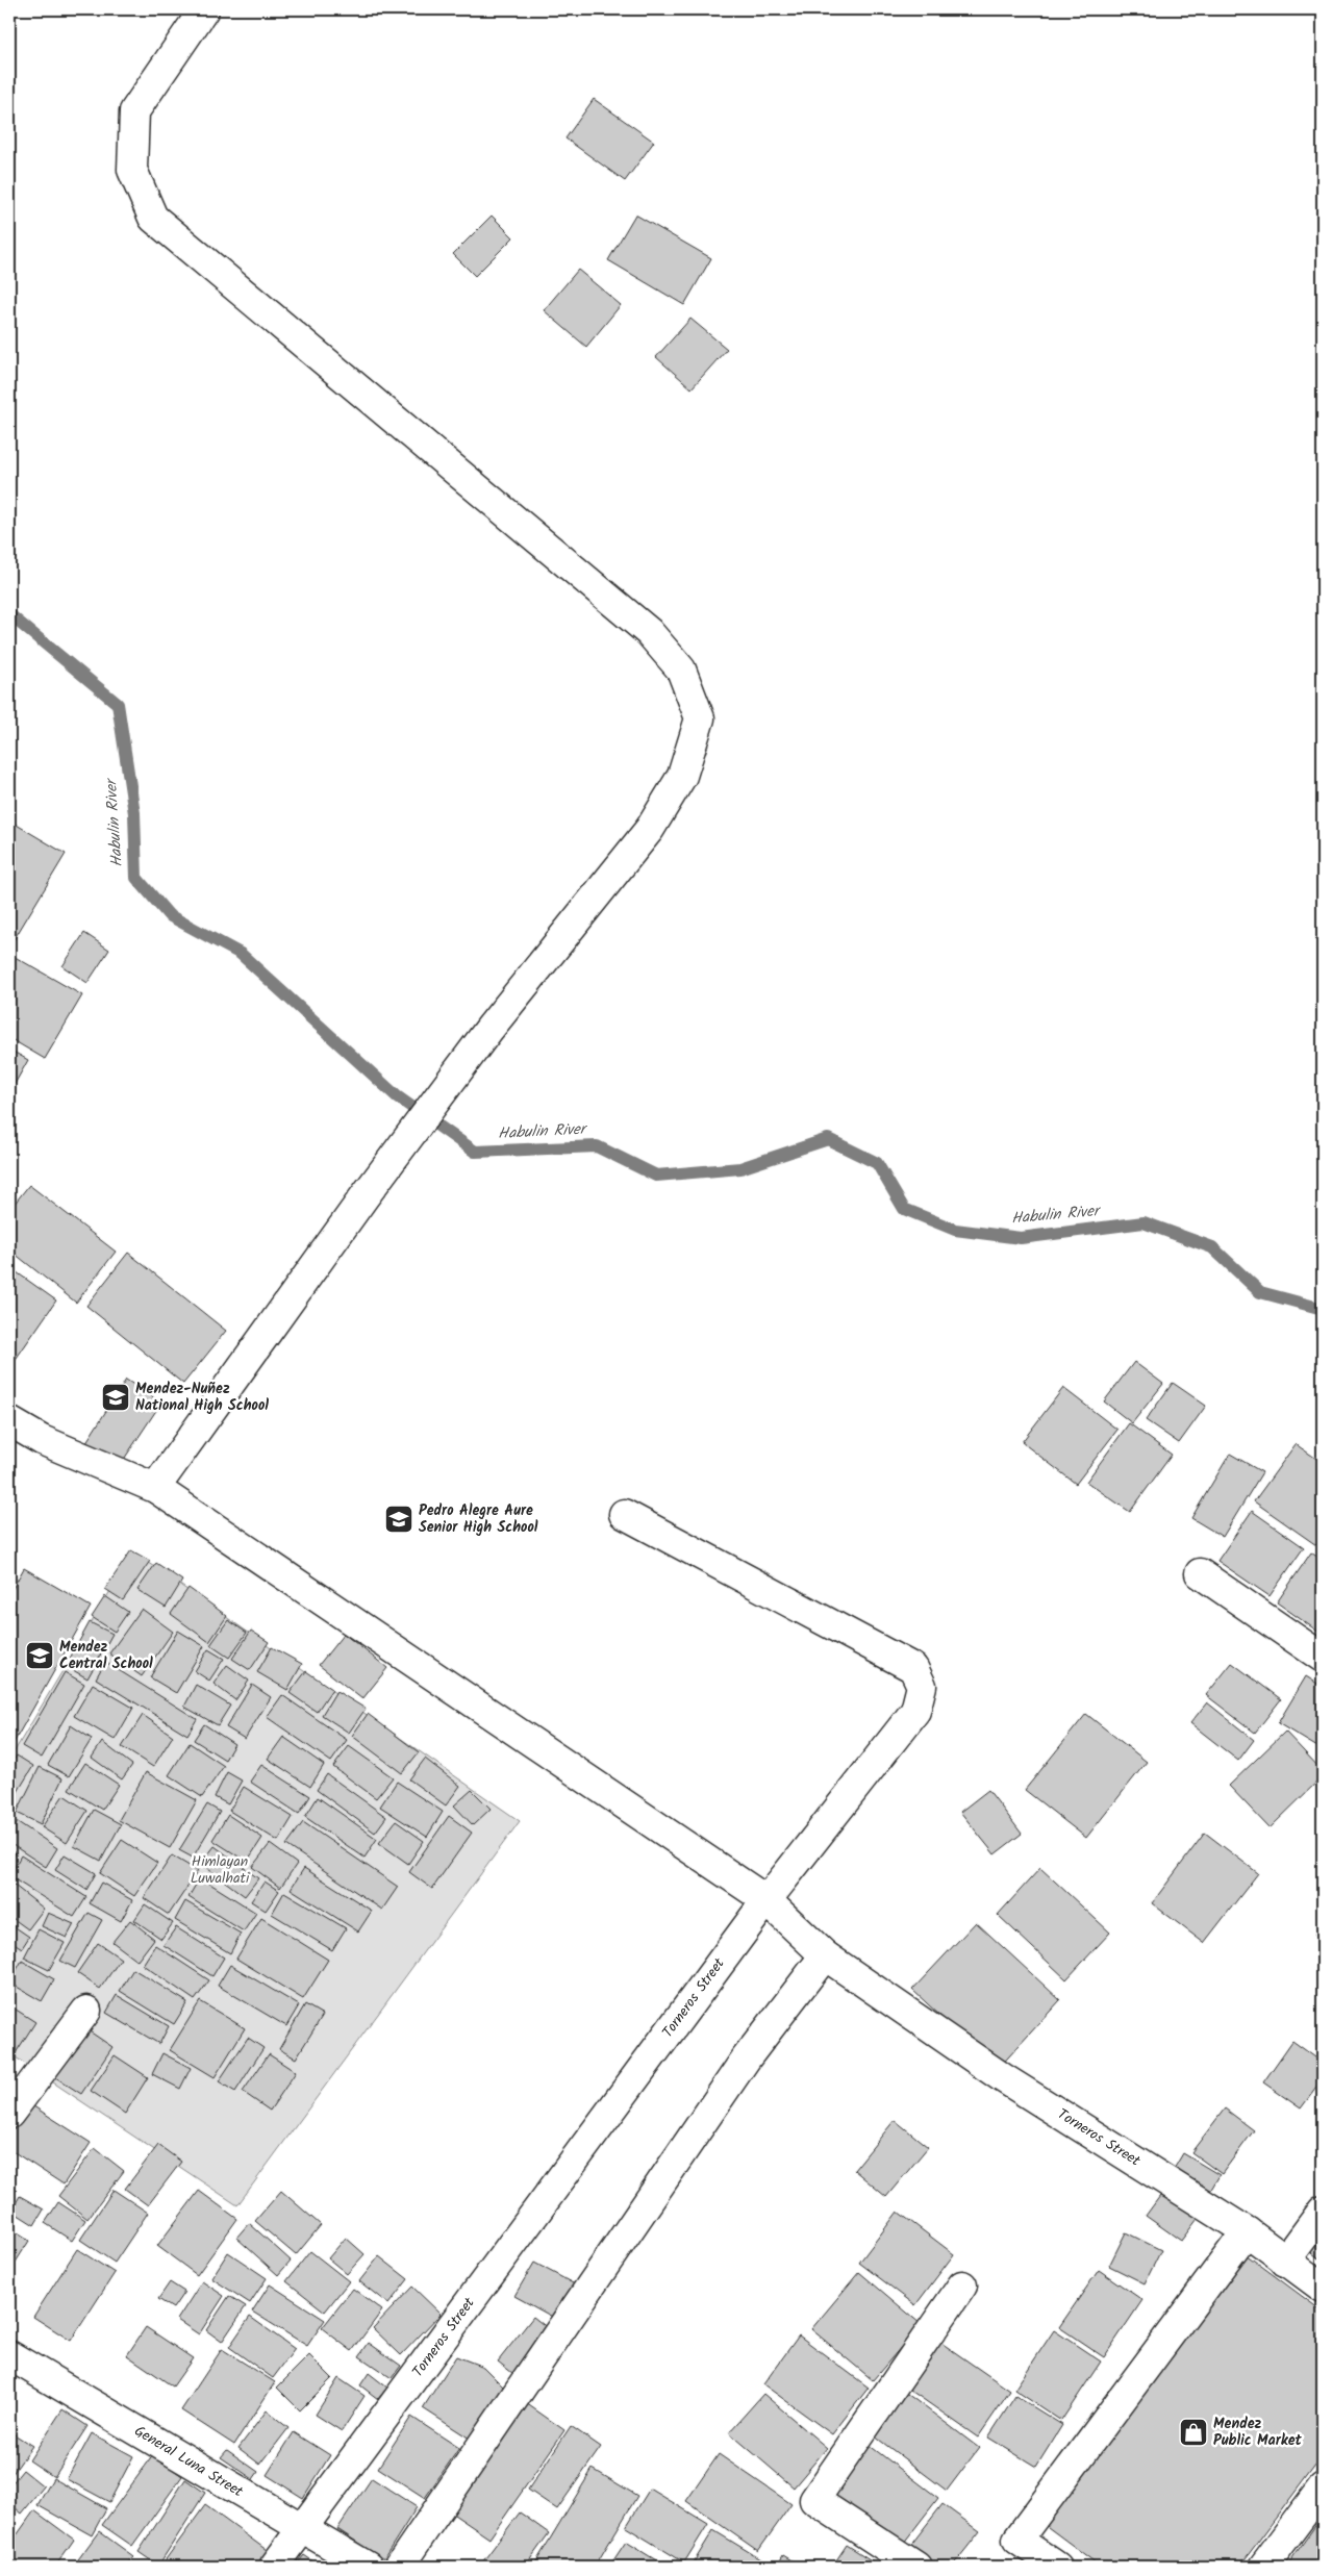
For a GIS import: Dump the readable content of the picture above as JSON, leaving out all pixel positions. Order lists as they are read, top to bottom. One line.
{"streets":{"street":["Torneros Street","General Luna Street"]},"crossings":[["Torneros Street","General Luna Street"]],"water":["Habulin River"],"parks":["Himlayan Luwalhati"],"places":{"school or university":["Mendez-Nuñez National High School","Pedro Alegre Aure Senior High School","Mendez Central School"],"shop":["Mendez Public Market"]}}
